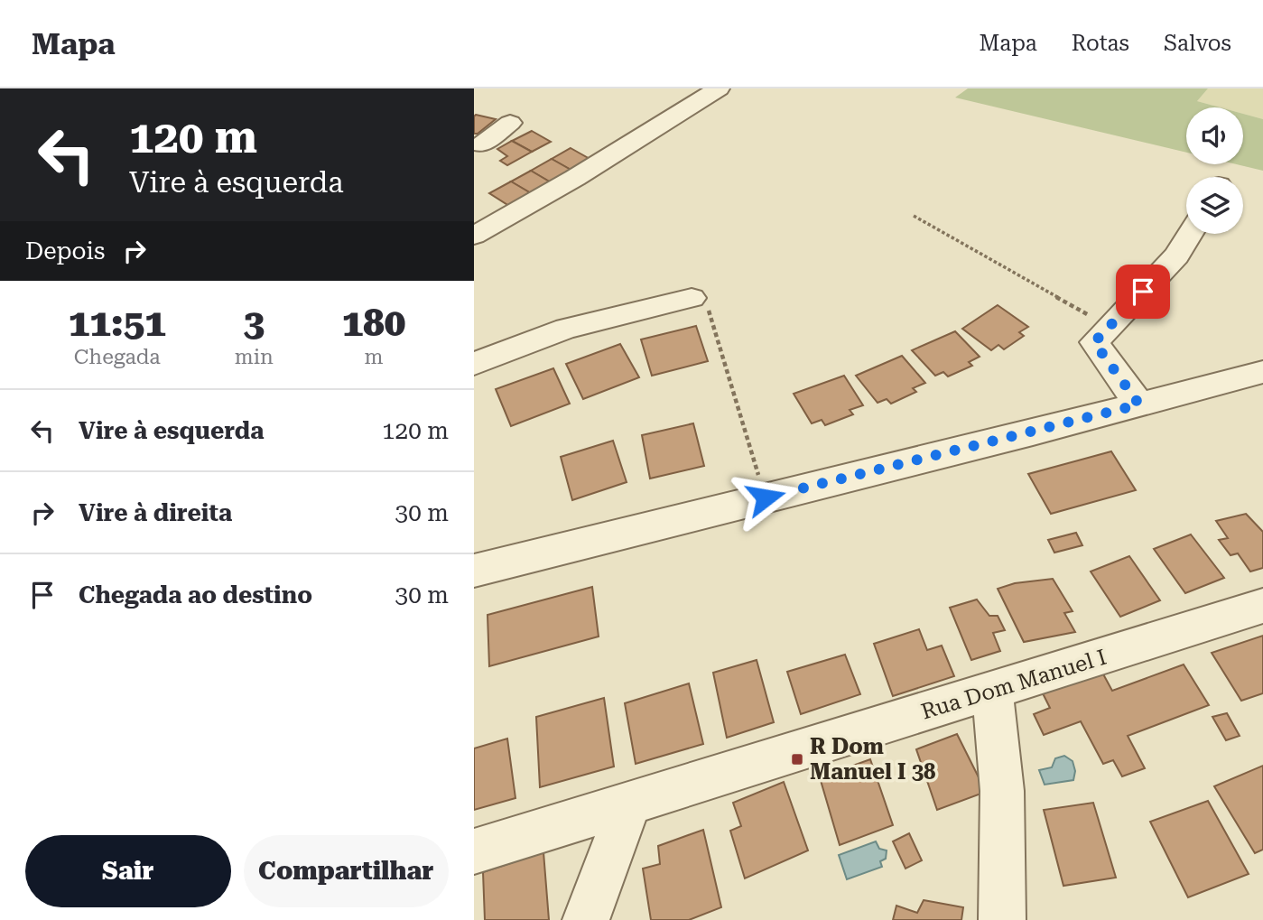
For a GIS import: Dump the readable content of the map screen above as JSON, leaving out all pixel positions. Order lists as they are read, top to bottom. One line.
{"streets":{"street":["Rua Dom Manuel I"]},"places":{"transit":["R Dom Manuel I 38"]},"page":{"header":"Mapa","nav":["Mapa","Rotas","Salvos"],"turn":["120 m","Vire à esquerda"],"then":"Depois","eta":["11:51","Chegada","3","min","180","m"],"list":[{"name":"Vire à esquerda","value":"120 m"},{"name":"Vire à direita","value":"30 m"},{"name":"Chegada ao destino","value":"30 m"}],"buttons":["Sair","Compartilhar"]}}
